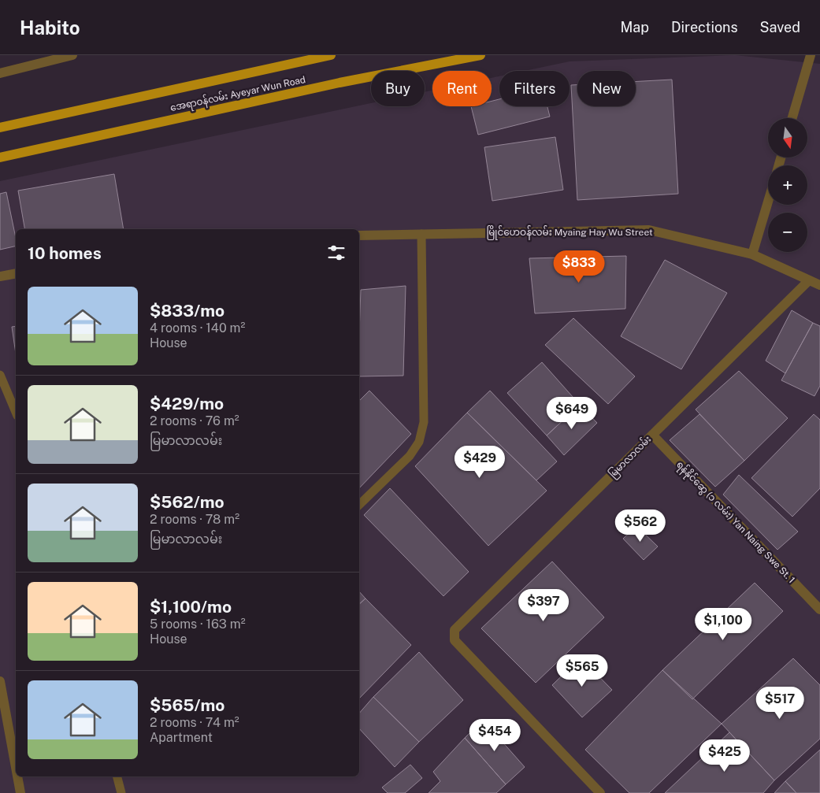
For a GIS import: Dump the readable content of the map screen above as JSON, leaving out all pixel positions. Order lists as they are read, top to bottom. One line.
{"streets":{"main road":["အေရာဝန်လမ်း Ayeyar Wun Road"],"street":["မြိုင်ဟေဝန်လမ်း Myaing Hay Wu Street","မြမာလာလမ်း","ရန်နိုင်ဆွေ (၁ လမ်း) Yan Naing Swe St. 1"]},"crossings":[["မြိုင်ဟေဝန်လမ်း Myaing Hay Wu Street","မြမာလာလမ်း"],["မြမာလာလမ်း","ရန်နိုင်ဆွေ (၁ လမ်း) Yan Naing Swe St. 1"]],"north":"bottom","page":{"header":"Habito","nav":["Map","Directions","Saved"],"chip":["Buy","Rent","Filters","New"],"map_buttons":["+","−"],"heading":"10 homes","price":["$833","$649","$429","$562","$397","$1,100","$565","$517","$454","$425"],"list":[{"name":"$833/mo","note":"4 rooms · 140 m² · House"},{"name":"$429/mo","note":"2 rooms · 76 m² · မြမာလာလမ်း"},{"name":"$562/mo","note":"2 rooms · 78 m² · မြမာလာလမ်း"},{"name":"$1,100/mo","note":"5 rooms · 163 m² · House"},{"name":"$565/mo","note":"2 rooms · 74 m² · Apartment"}]}}
